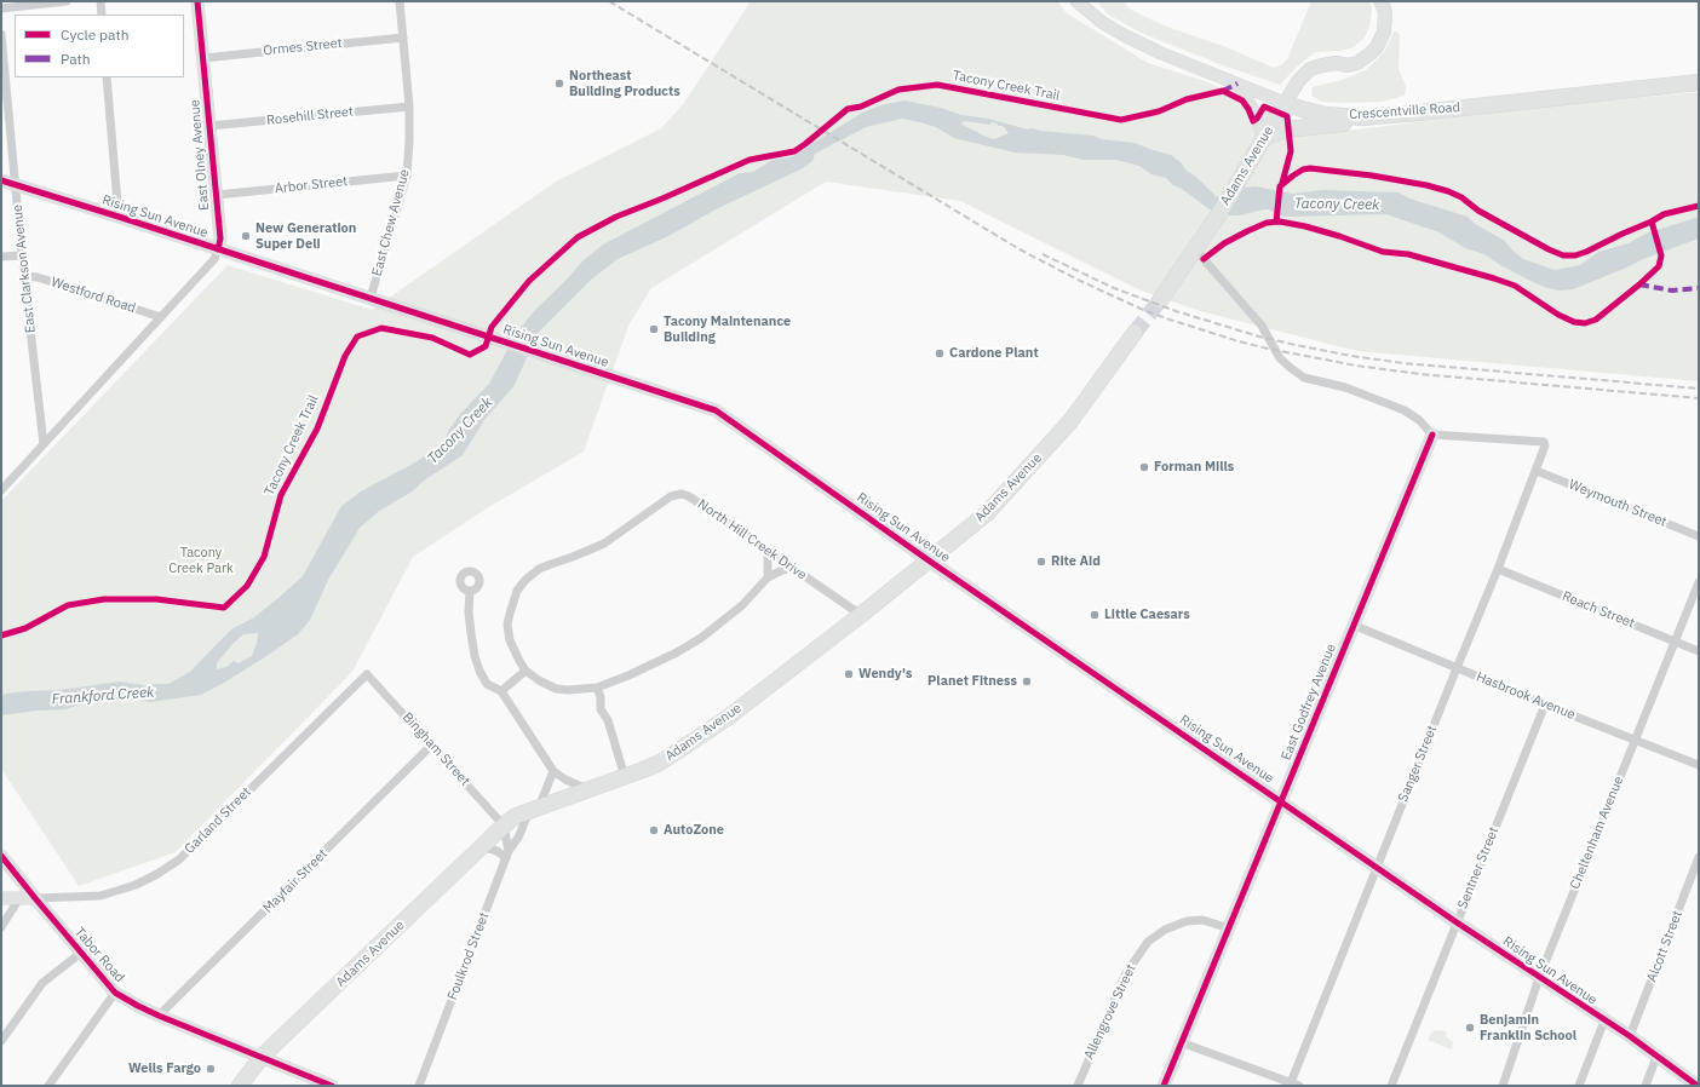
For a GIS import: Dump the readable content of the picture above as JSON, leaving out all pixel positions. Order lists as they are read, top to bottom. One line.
{"streets":{"highway":["Crescentville Road","Adams Avenue"],"main road":["East Olney Avenue","Rising Sun Avenue","East Godfrey Avenue","Tabor Road"],"street":["Ormes Street","Rosehill Street","Arbor Street","East Chew Avenue","East Clarkson Avenue","Westford Road","Weymouth Street","North Hill Creek Drive","Reach Street","Hasbrook Avenue","Bingham Street","Sanger Street","Garland Street","Cheltenham Avenue","Sentner Street","Mayfair Street","Alcott Street","Foulkrod Street","Allengrove Street"],"cycle path":["Tacony Creek Trail"]},"crossings":[["Ormes Street","East Olney Avenue"],["Ormes Street","East Chew Avenue"],["Crescentville Road","Adams Avenue"],["Rosehill Street","East Olney Avenue"],["Rosehill Street","East Chew Avenue"],["East Olney Avenue","Arbor Street"],["East Olney Avenue","Rising Sun Avenue"],["Adams Avenue","Rising Sun Avenue"],["Adams Avenue","North Hill Creek Drive"],["Adams Avenue","Bingham Street"],["Adams Avenue","Tabor Road"],["Adams Avenue","Foulkrod Street"],["Arbor Street","East Chew Avenue"],["Rising Sun Avenue","East Chew Avenue"],["Rising Sun Avenue","East Clarkson Avenue"],["Rising Sun Avenue","East Godfrey Avenue"],["Rising Sun Avenue","Sanger Street"],["Rising Sun Avenue","Cheltenham Avenue"],["Rising Sun Avenue","Sentner Street"],["Rising Sun Avenue","Alcott Street"],["East Clarkson Avenue","Westford Road"],["Weymouth Street","Sanger Street"],["Reach Street","Sanger Street"],["Reach Street","Cheltenham Avenue"],["Hasbrook Avenue","East Godfrey Avenue"],["Hasbrook Avenue","Sanger Street"],["Hasbrook Avenue","Cheltenham Avenue"],["Hasbrook Avenue","Sentner Street"],["East Godfrey Avenue","Sanger Street"],["East Godfrey Avenue","Allengrove Street"],["Bingham Street","Garland Street"],["Bingham Street","Mayfair Street"],["Garland Street","Tabor Road"],["Mayfair Street","Tabor Road"]],"water":["Tacony Creek","Frankford Creek"],"parks":["Tacony Creek Park"],"places":["Northeast Building Products","New Generation Super Deli","Tacony Maintenance Building","Cardone Plant","Forman Mills","Rite Aid","Little Caesars","Wendy's","Planet Fitness","AutoZone","Benjamin Franklin School","Wells Fargo"],"legend":["Cycle path","Path"]}
